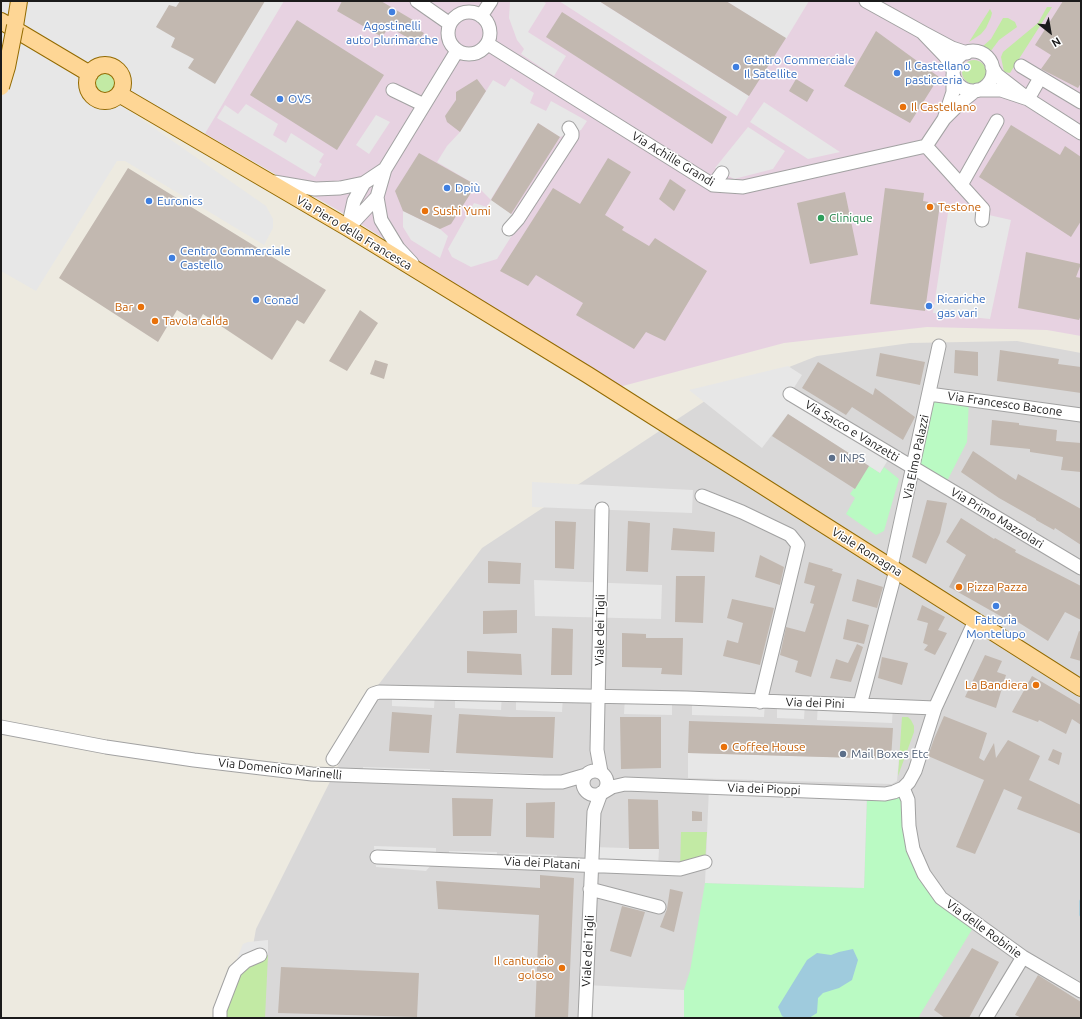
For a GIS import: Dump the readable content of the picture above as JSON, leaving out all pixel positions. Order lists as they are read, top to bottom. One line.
{"streets":{"main road":["Via Piero della Francesca","Viale Romagna"],"street":["Via Achille Grandi","Via Francesco Bacone","Via Sacco e Vanzetti","Via Elmo Palazzi","Via Primo Mazzolari","Viale dei Tigli","Via dei Pini","Via Domenico Marinelli","Via dei Pioppi","Via dei Platani","Via delle Robinie"]},"crossings":[["Via Piero della Francesca","Viale Romagna"],["Via Francesco Bacone","Via Elmo Palazzi"],["Via Sacco e Vanzetti","Via Elmo Palazzi"],["Via Sacco e Vanzetti","Via Primo Mazzolari"],["Via Elmo Palazzi","Via Primo Mazzolari"],["Via Elmo Palazzi","Viale Romagna"],["Via Elmo Palazzi","Via dei Pini"],["Viale dei Tigli","Via dei Pini"],["Viale dei Tigli","Via Domenico Marinelli"],["Viale dei Tigli","Via dei Pioppi"],["Viale dei Tigli","Via dei Platani"],["Via Domenico Marinelli","Via dei Pioppi"],["Via dei Pioppi","Via delle Robinie"]],"places":["Agostinelli auto plurimarche","Centro Commerciale Il Satellite","Il Castellano pasticceria","OVS","Il Castellano","Dpiù","Euronics","Testone","Sushi Yumi","Clinique","Centro Commerciale Castello","Conad","Ricariche gas vari","Bar","Tavola calda","INPS","Pizza Pazza","Fattoria Montelupo","La Bandiera","Coffee House","Mail Boxes Etc","Il cantuccio goloso"],"north":"bottom right"}
